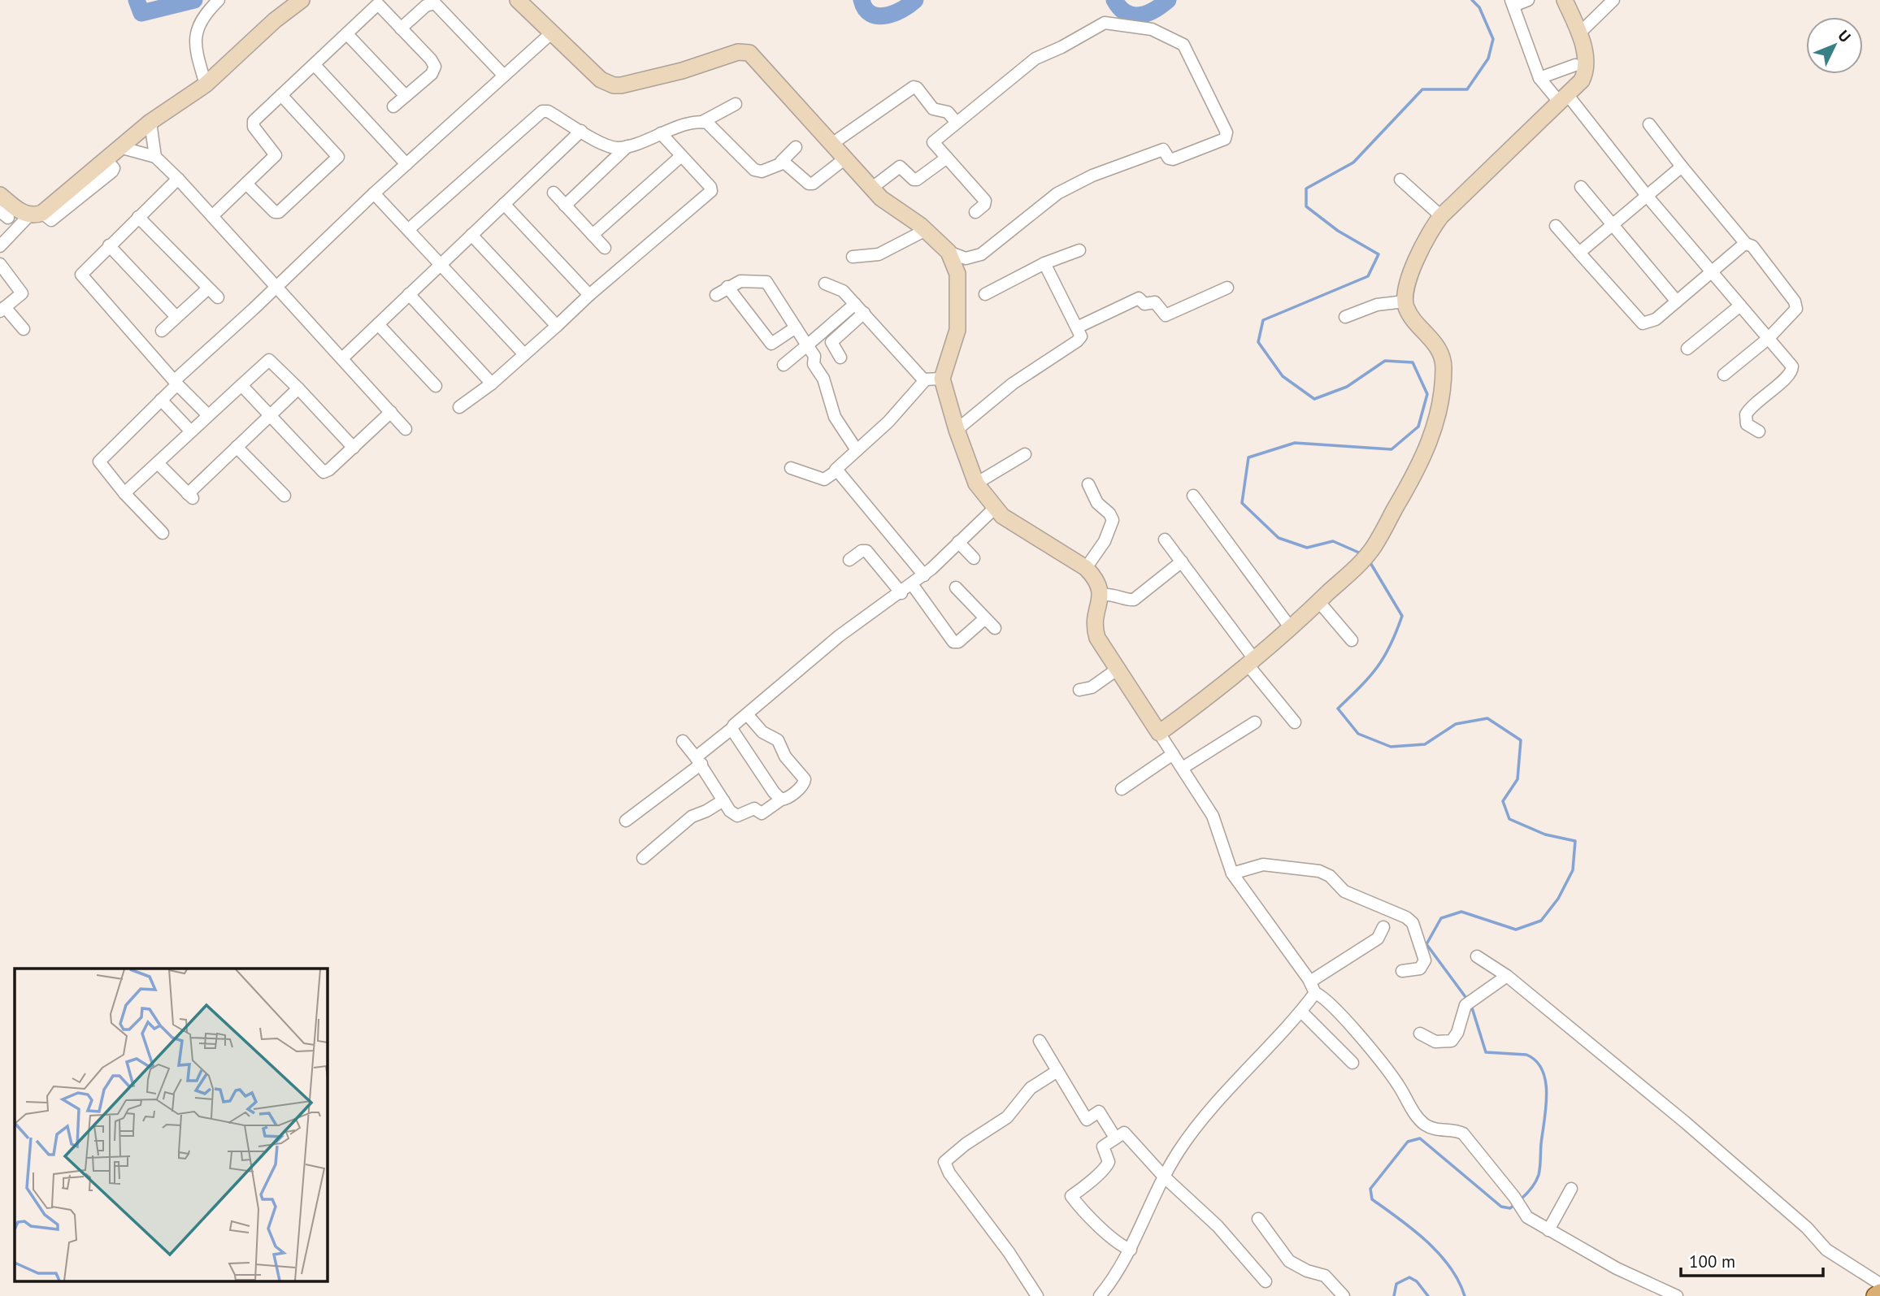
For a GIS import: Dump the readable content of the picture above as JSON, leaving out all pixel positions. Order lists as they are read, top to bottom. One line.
{"scale_bar":"100 m","north":"top right"}
